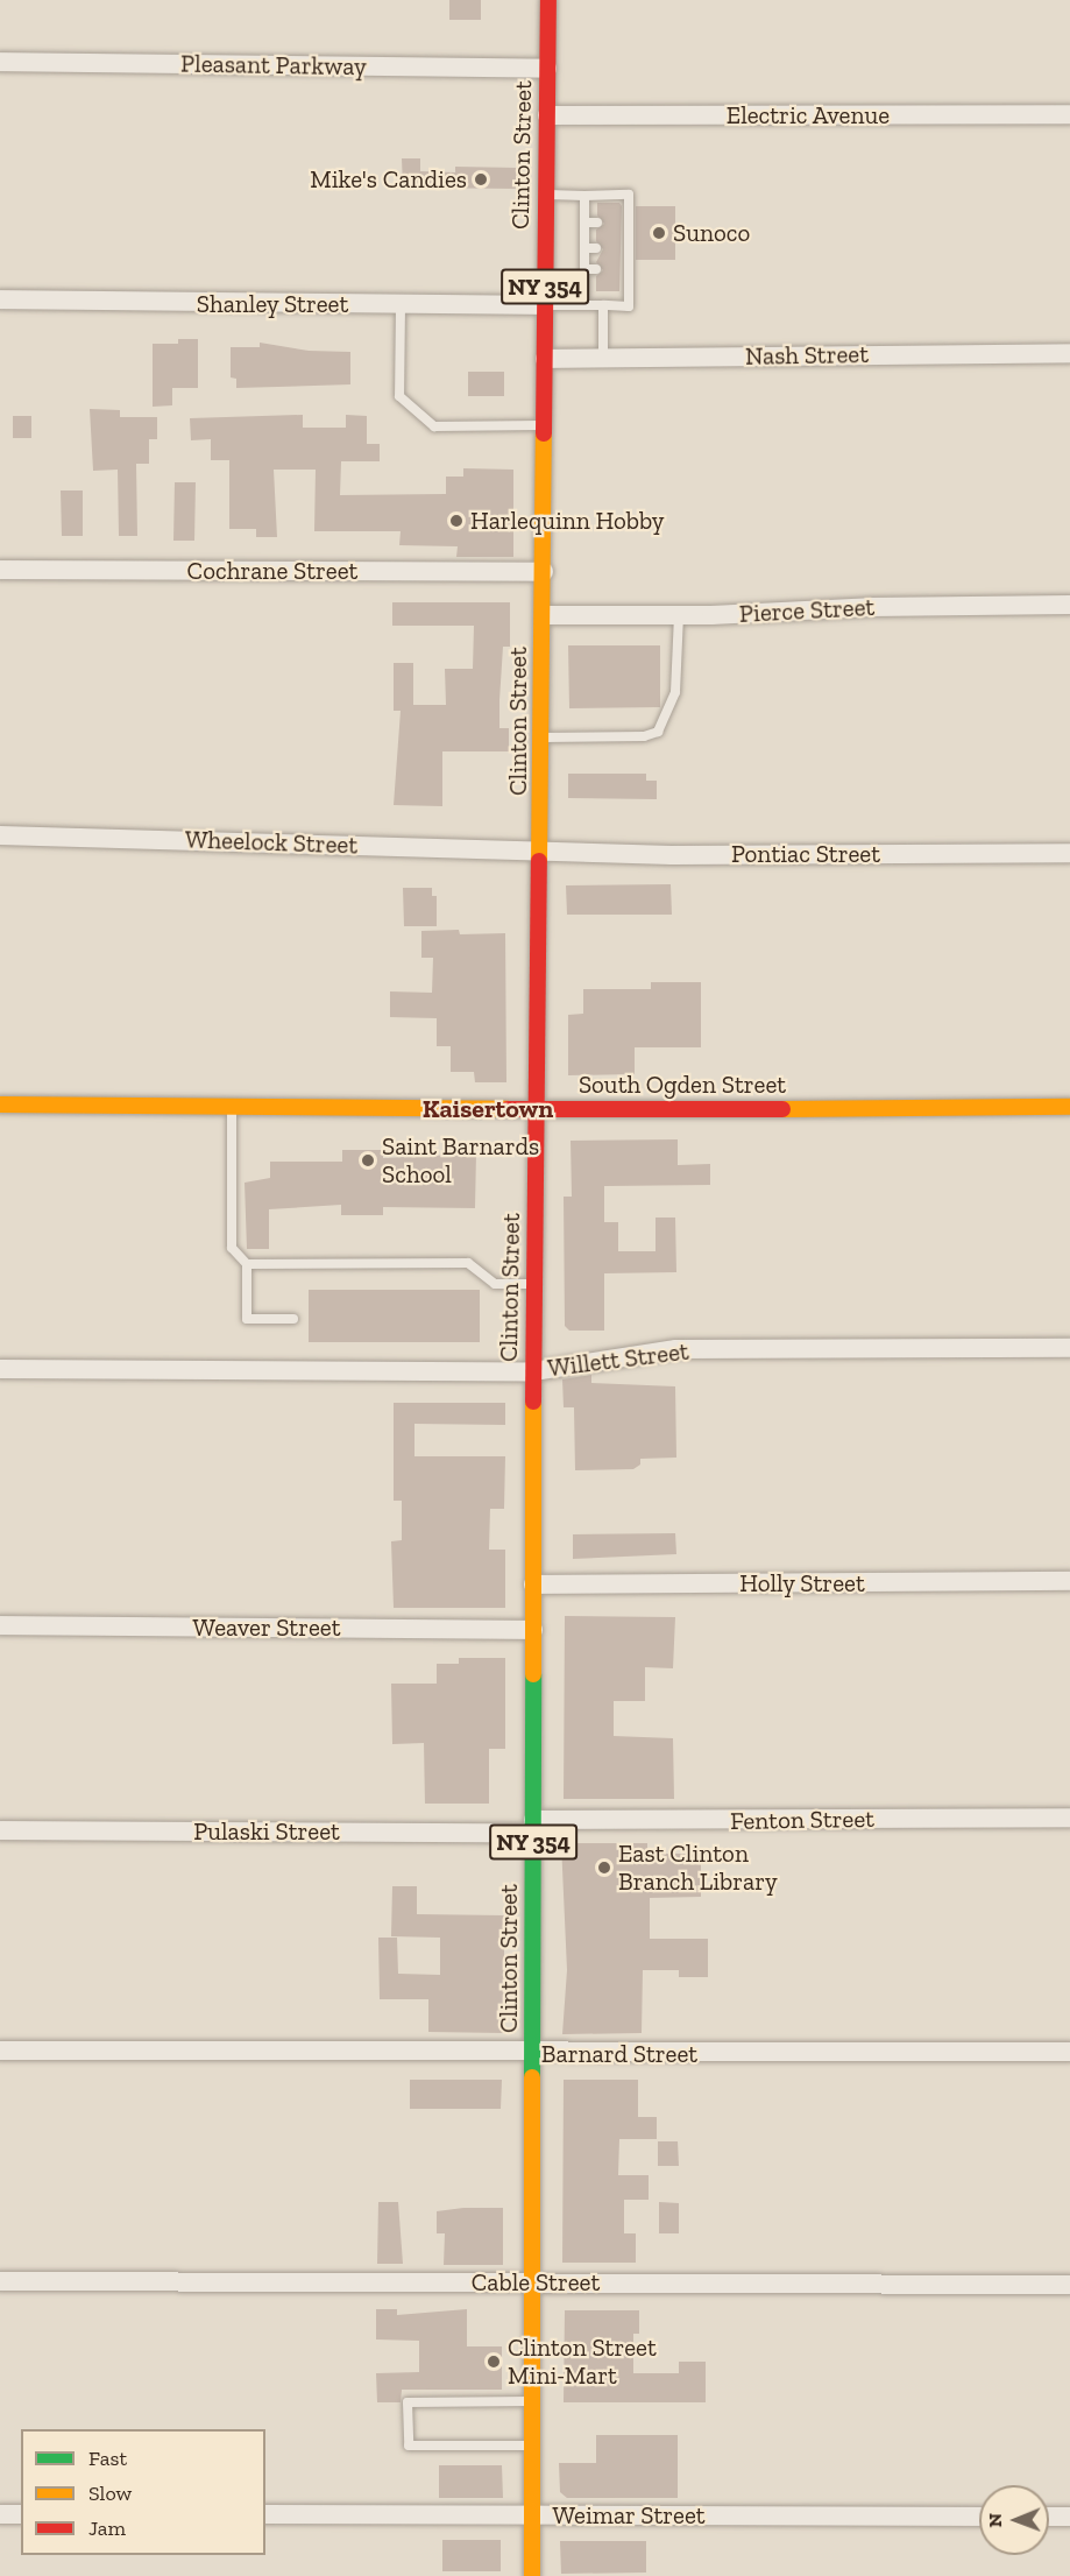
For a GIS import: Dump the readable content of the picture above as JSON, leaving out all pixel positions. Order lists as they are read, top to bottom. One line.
{"streets":{"main road":["Clinton Street","NY 354","South Ogden Street"],"street":["Pleasant Parkway","Electric Avenue","Shanley Street","Nash Street","Cochrane Street","Pierce Street","Wheelock Street","Pontiac Street","Willett Street","Holly Street","Weaver Street","Fenton Street","Pulaski Street","Barnard Street","Cable Street","Weimar Street"]},"crossings":[["Pleasant Parkway","Clinton Street"],["Electric Avenue","Clinton Street"],["Clinton Street","Shanley Street"],["Clinton Street","Nash Street"],["Clinton Street","Cochrane Street"],["Clinton Street","Pierce Street"],["Clinton Street","Wheelock Street"],["Clinton Street","Pontiac Street"],["Clinton Street","South Ogden Street"],["Clinton Street","Willett Street"],["Clinton Street","Holly Street"],["Clinton Street","Weaver Street"],["Clinton Street","Fenton Street"],["Clinton Street","Pulaski Street"],["Clinton Street","Barnard Street"],["Clinton Street","Cable Street"],["Clinton Street","Weimar Street"],["Wheelock Street","Pontiac Street"],["Fenton Street","Pulaski Street"]],"districts":["Kaisertown"],"places":["Mike's Candies","Sunoco","Harlequinn Hobby","Saint Barnards School","East Clinton Branch Library","Clinton Street Mini-Mart"],"legend":["Fast","Slow","Jam"],"north":"left"}
